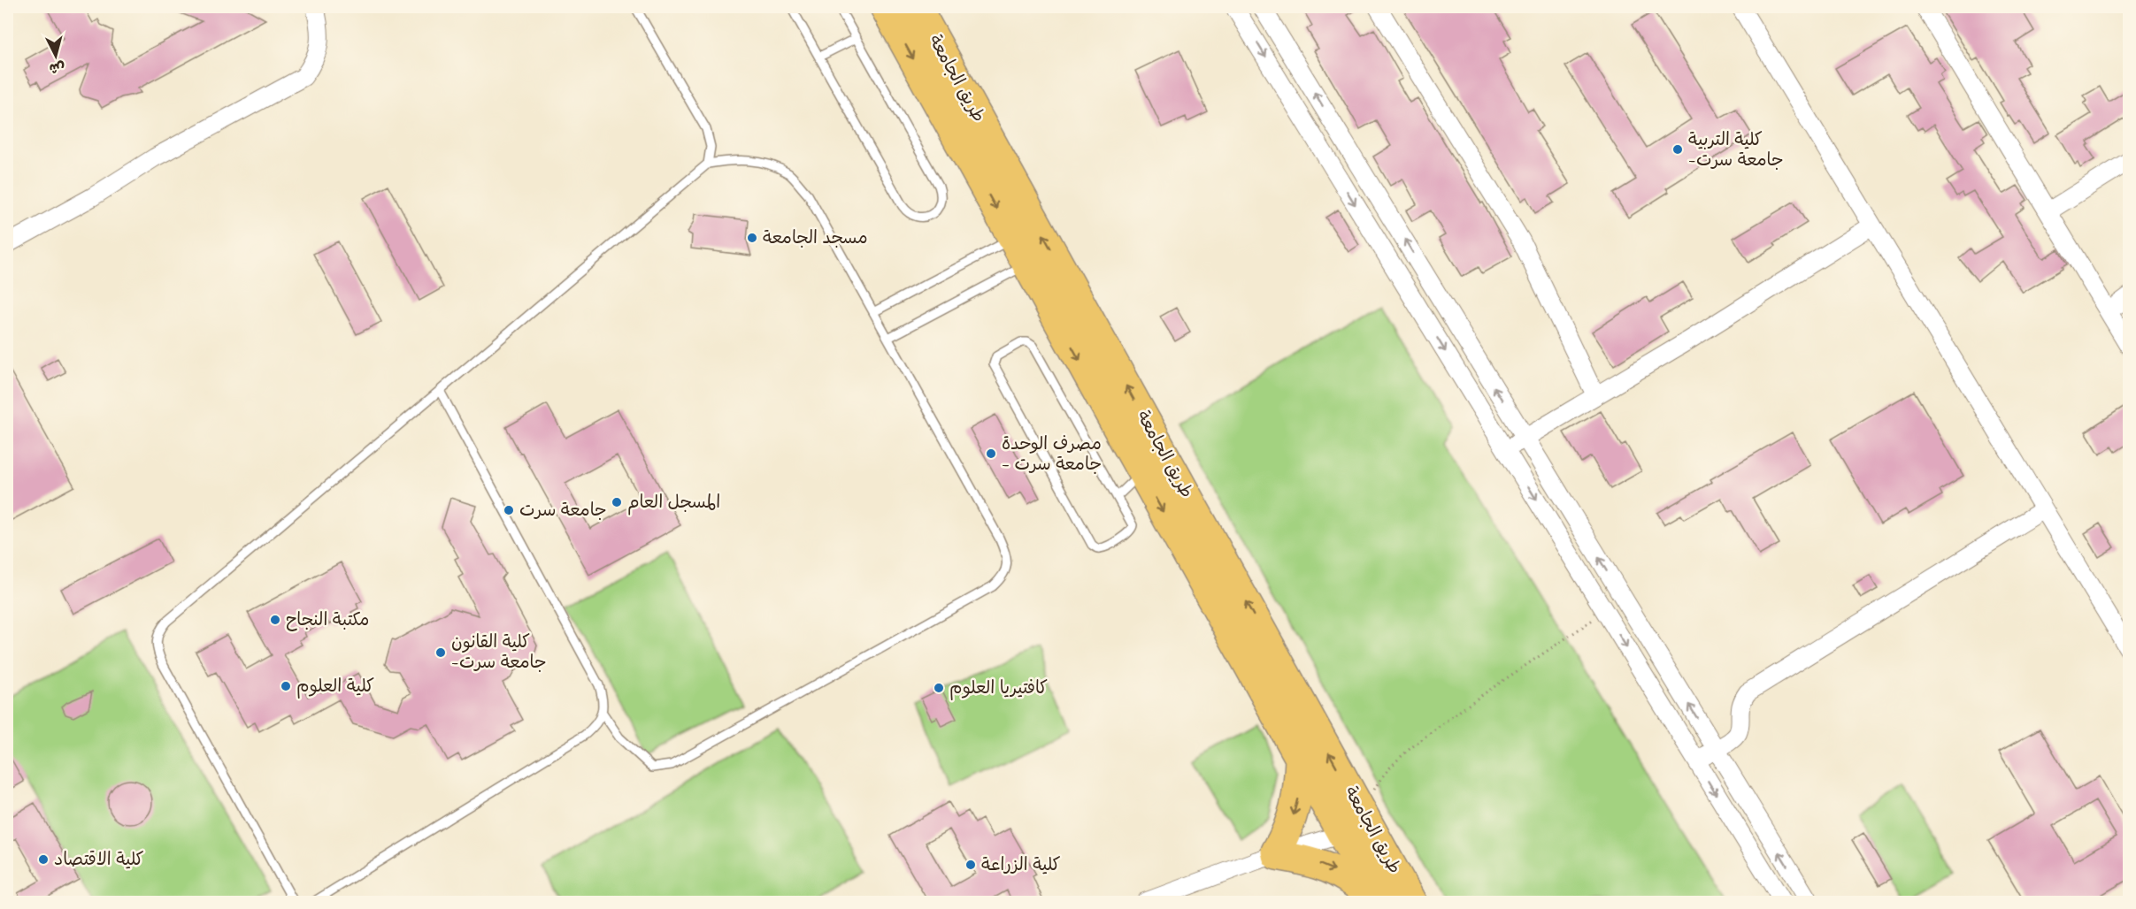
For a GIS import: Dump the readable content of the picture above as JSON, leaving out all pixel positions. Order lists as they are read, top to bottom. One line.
{"streets":{"highway":["طريق الجامعة"]},"places":["كلية التربية -جامعة سرت","مسجد الجامعة","مصرف الوحدة - جامعة سرت","المسجل العام","جامعة سرت","مكتبة النجاح","كلية القانون -جامعة سرت","كلية العلوم","كافتيريا العلوم","كلية الاقتصاد","كلية الزراعة"],"north":"bottom"}
